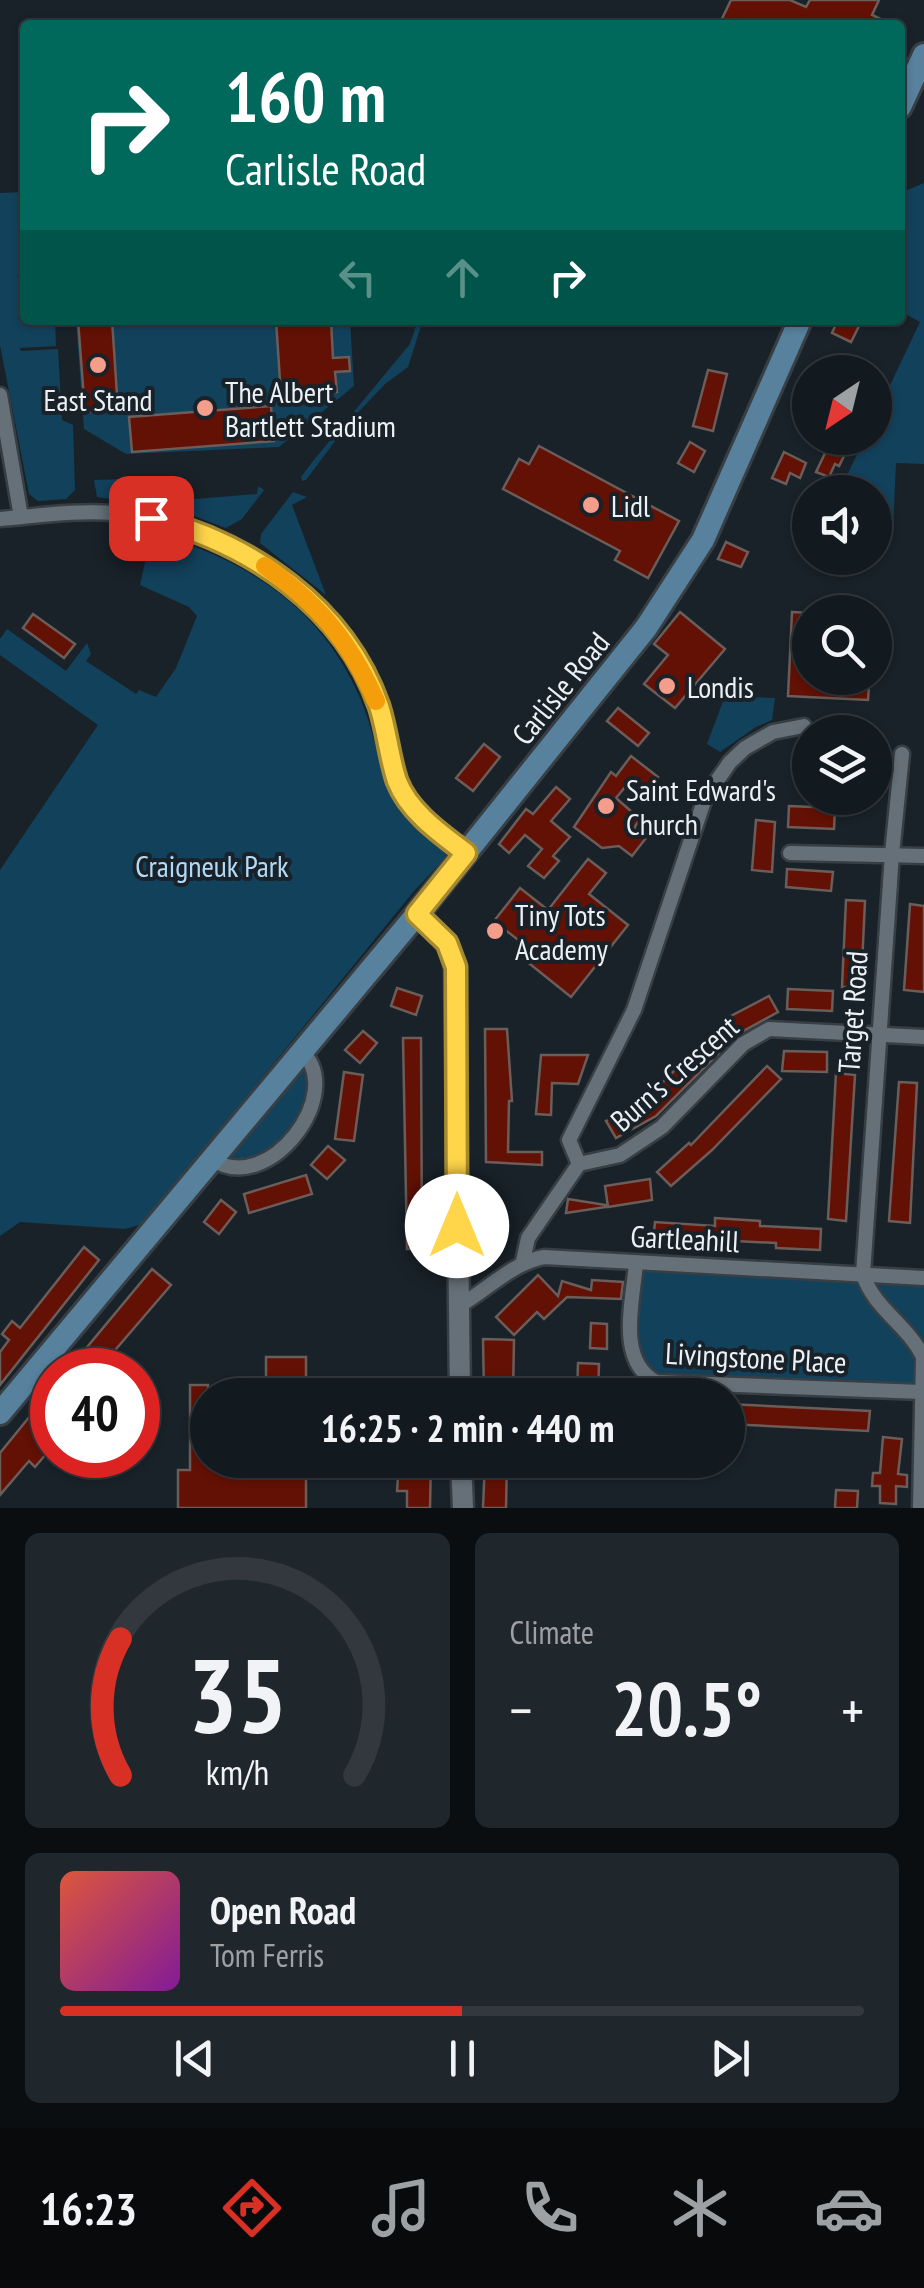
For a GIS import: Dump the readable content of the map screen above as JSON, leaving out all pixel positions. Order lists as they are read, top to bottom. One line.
{"streets":{"main road":["Carlisle Road"],"street":["Target Road","Burn's Crescent","Gartleahill","Livingstone Place"]},"crossings":[["Target Road","Burn's Crescent"],["Target Road","Gartleahill"],["Gartleahill","Livingstone Place"]],"parks":["Craigneuk Park"],"places":["East Stand","The Albert Bartlett Stadium","Lidl","Londis","Saint Edward's Church","Tiny Tots Academy"],"north":"bottom left","page":{"turn":["160 m","Carlisle Road"],"limit":"40","trip":"16:25 · 2 min · 440 m","tile":"Climate","heat":["−","20.5°","+"],"song":["Open Road","Tom Ferris"],"tabs":"16:23","gauge":["35","km/h"]}}
